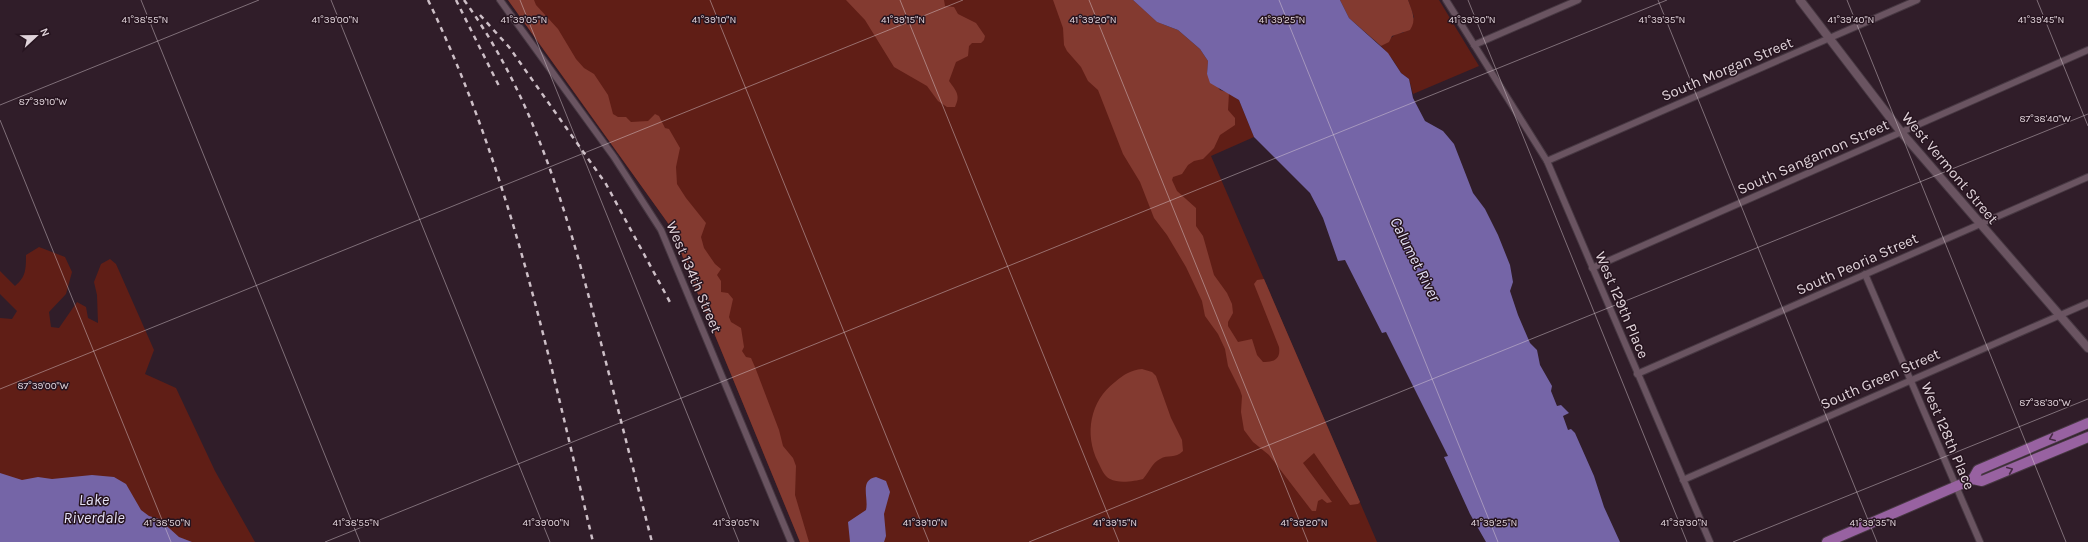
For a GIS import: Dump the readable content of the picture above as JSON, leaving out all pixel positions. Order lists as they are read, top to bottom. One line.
{"streets":{"street":["South Morgan Street","South Sangamon Street","West Vermont Street","South Peoria Street","West 134th Street","West 129th Place","South Green Street","West 128th Place"]},"crossings":[["South Morgan Street","West Vermont Street"],["South Morgan Street","West 129th Place"],["South Sangamon Street","West Vermont Street"],["South Sangamon Street","West 129th Place"],["West Vermont Street","South Peoria Street"],["West Vermont Street","South Green Street"],["South Peoria Street","West 129th Place"],["South Peoria Street","West 128th Place"],["West 129th Place","South Green Street"],["South Green Street","West 128th Place"]],"water":["Calumet River","Lake Riverdale"],"north":"right","coordinates":["41°39'15\"N","41°39'20\"N","41°39'45\"N","41°38'55\"N","41°39'00\"N","41°39'05\"N","41°39'10\"N","41°39'25\"N","41°39'30\"N","41°39'35\"N","41°39'40\"N","87°39'10\"W","87°38'40\"W","87°39'00\"W","87°38'30\"W","41°38'50\"N"]}
